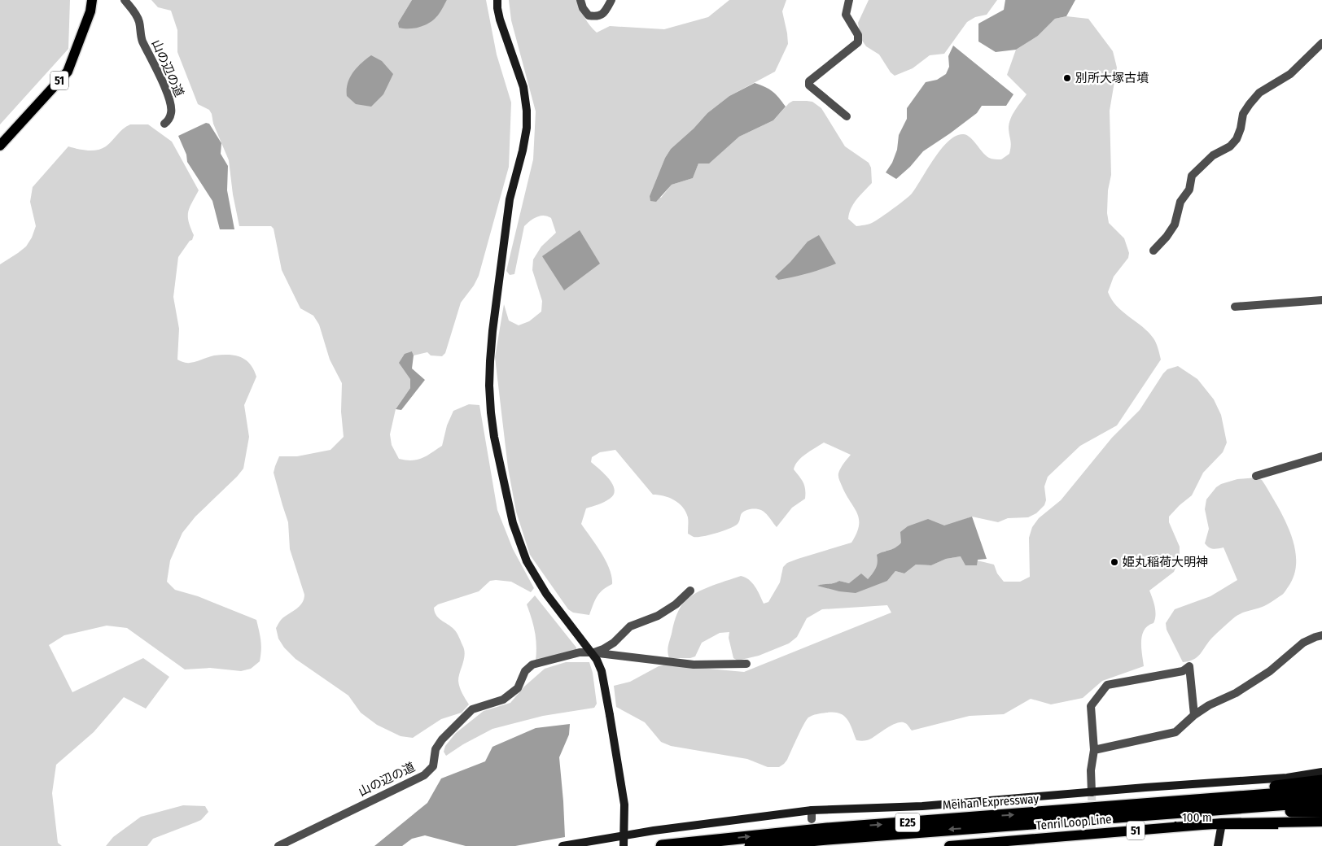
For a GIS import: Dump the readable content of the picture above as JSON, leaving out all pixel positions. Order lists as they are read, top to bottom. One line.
{"streets":{"highway":["Meihan Expressway","E25"],"main road":["51","Tenri Loop Line"],"street":["山の辺の道"]},"crossings":[["Meihan Expressway","E25"]],"places":["別所大塚古墳","姫丸稲荷大明神"],"scale_bar":"100 m"}
